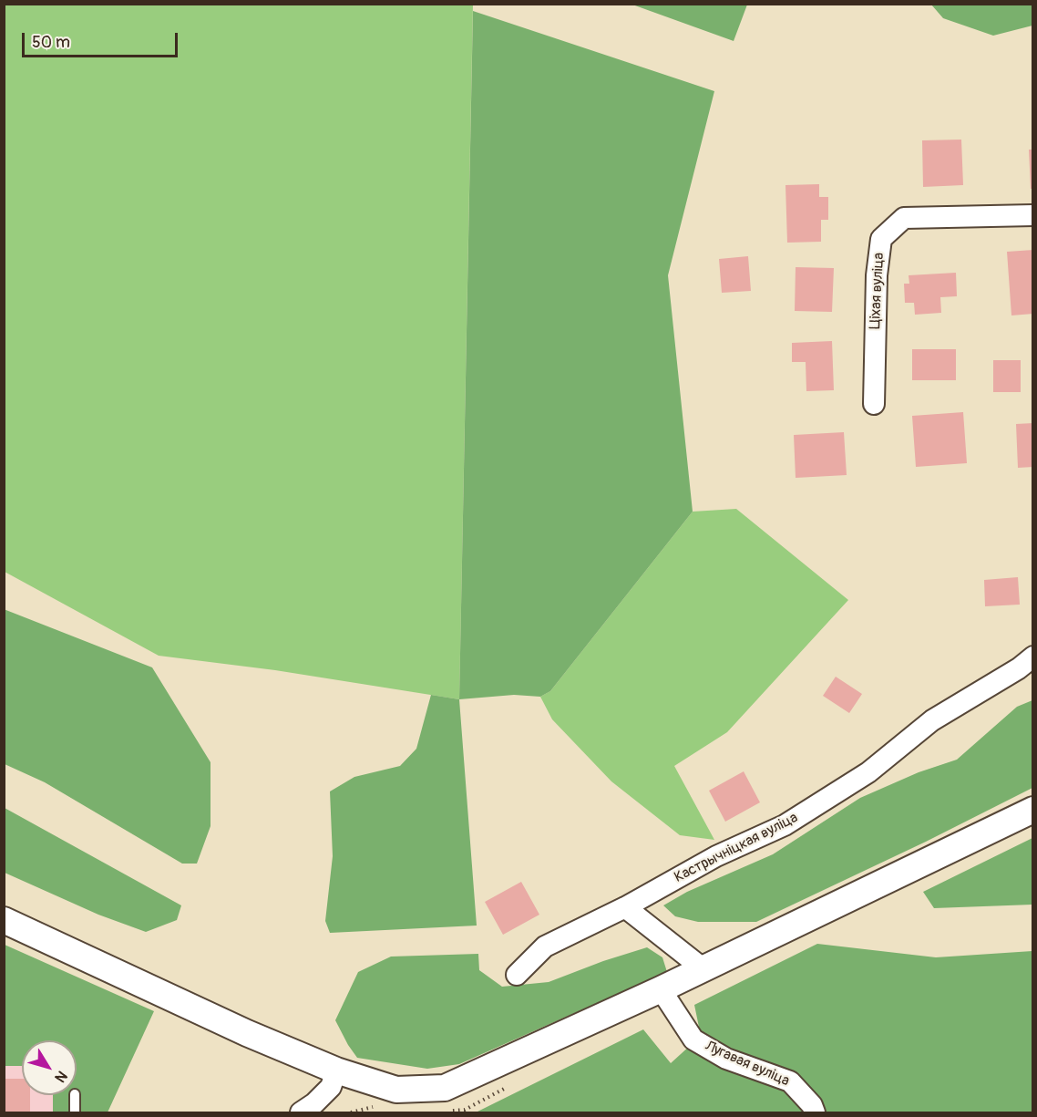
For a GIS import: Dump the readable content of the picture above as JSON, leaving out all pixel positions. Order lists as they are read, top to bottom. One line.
{"streets":{"street":["Ціхая вуліца","Кастрычніцкая вуліца","Лугавая вуліца"]},"scale_bar":"50 m","north":"bottom right"}
